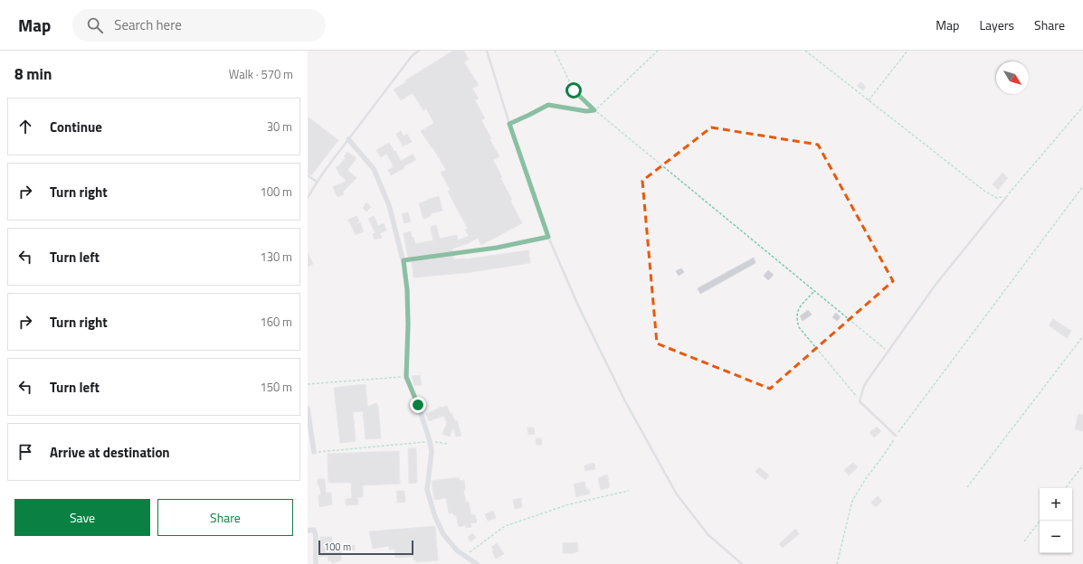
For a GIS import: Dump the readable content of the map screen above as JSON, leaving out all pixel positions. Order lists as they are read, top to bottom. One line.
{"scale_bar":"100 m","north":"bottom right","page":{"header":"Map","search":"Search here","nav":["Map","Layers","Share"],"heading":["8 min","Walk · 570 m"],"list":[["Continue","30 m"],["Turn right","100 m"],["Turn left","130 m"],["Turn right","160 m"],["Turn left","150 m"],"Arrive at destination"],"buttons":["Save","Share"],"map_buttons":["+","−"],"scale":"100 m"}}
